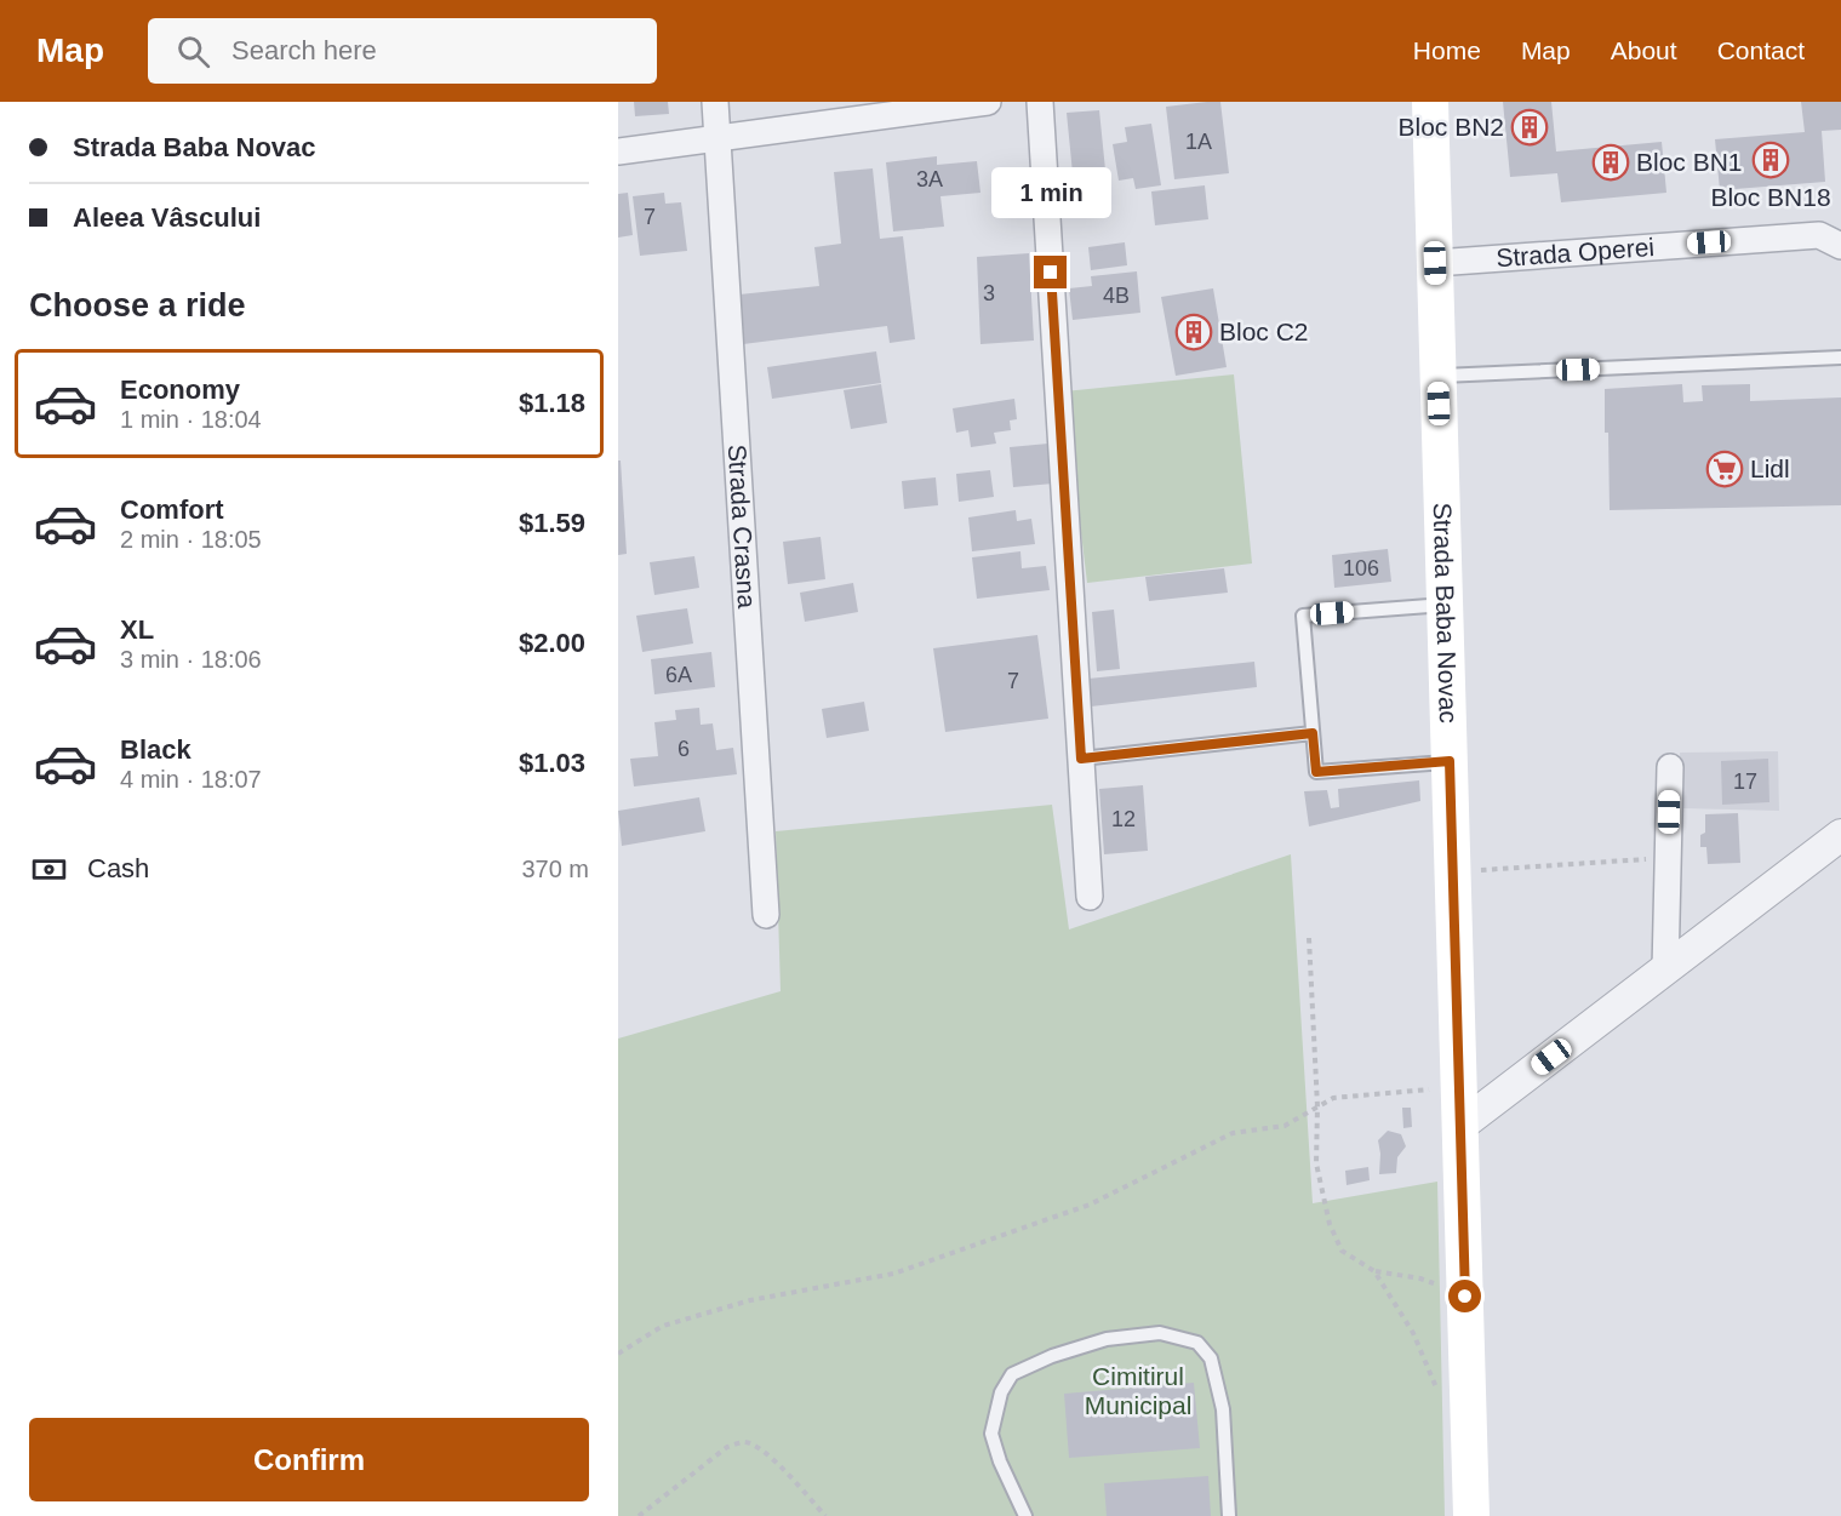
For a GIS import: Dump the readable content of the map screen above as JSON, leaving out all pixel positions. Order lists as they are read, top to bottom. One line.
{"streets":{"main road":["Strada Baba Novac"],"street":["Strada Operei","Strada Crasna"]},"crossings":[["Strada Operei","Strada Baba Novac"]],"parks":["Cimitirul Municipal"],"places":{"building":["Bloc BN2","Bloc BN18","Bloc BN1","Bloc C2"],"supermarket":["Lidl"]},"house_numbers":["1A","3A","7","3","4B","106","6A","7","6","17","12"],"page":{"header":"Map","search":"Search here","nav":["Home","Map","About","Contact"],"banner":["Strada Baba Novac","Aleea Vâscului"],"bubble":"1 min","heading":"Choose a ride","list":[{"name":"Economy","note":"1 min · 18:04","value":"$1.18"},{"name":"Comfort","note":"2 min · 18:05","value":"$1.59"},{"name":"XL","note":"3 min · 18:06","value":"$2.00"},{"name":"Black","note":"4 min · 18:07","value":"$1.03"}],"pay":["Cash","370 m"],"buttons":"Confirm"}}
